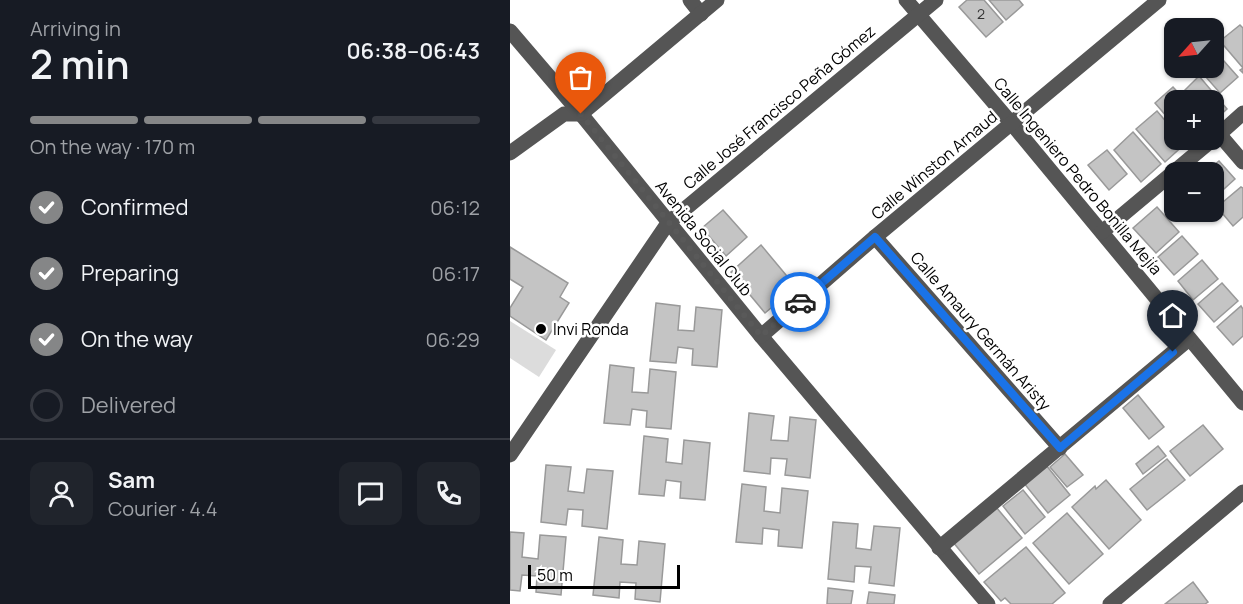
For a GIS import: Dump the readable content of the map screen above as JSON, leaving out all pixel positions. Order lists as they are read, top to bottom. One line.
{"streets":{"street":["Calle José Francisco Peña Gómez","Calle Winston Arnaud","Calle Ingeniero Pedro Bonilla Mejía","Avenida Social Club","Calle Amaury Germán Aristy"]},"crossings":[["Calle José Francisco Peña Gómez","Calle Ingeniero Pedro Bonilla Mejía"],["Calle José Francisco Peña Gómez","Avenida Social Club"],["Calle Winston Arnaud","Calle Ingeniero Pedro Bonilla Mejía"],["Calle Winston Arnaud","Avenida Social Club"],["Calle Winston Arnaud","Calle Amaury Germán Aristy"]],"places":["Invi Ronda"],"house_numbers":["2"],"scale_bar":"50 m","north":"bottom left","page":{"heading":["2 min","Arriving in","06:38–06:43"],"panel":["Sam","Courier · 4.4"],"map_buttons":["+","−"],"bar":"On the way · 170 m","list":[["Confirmed","06:12"],["Preparing","06:17"],["On the way","06:29"],"Delivered"],"scale":"50 m"}}
